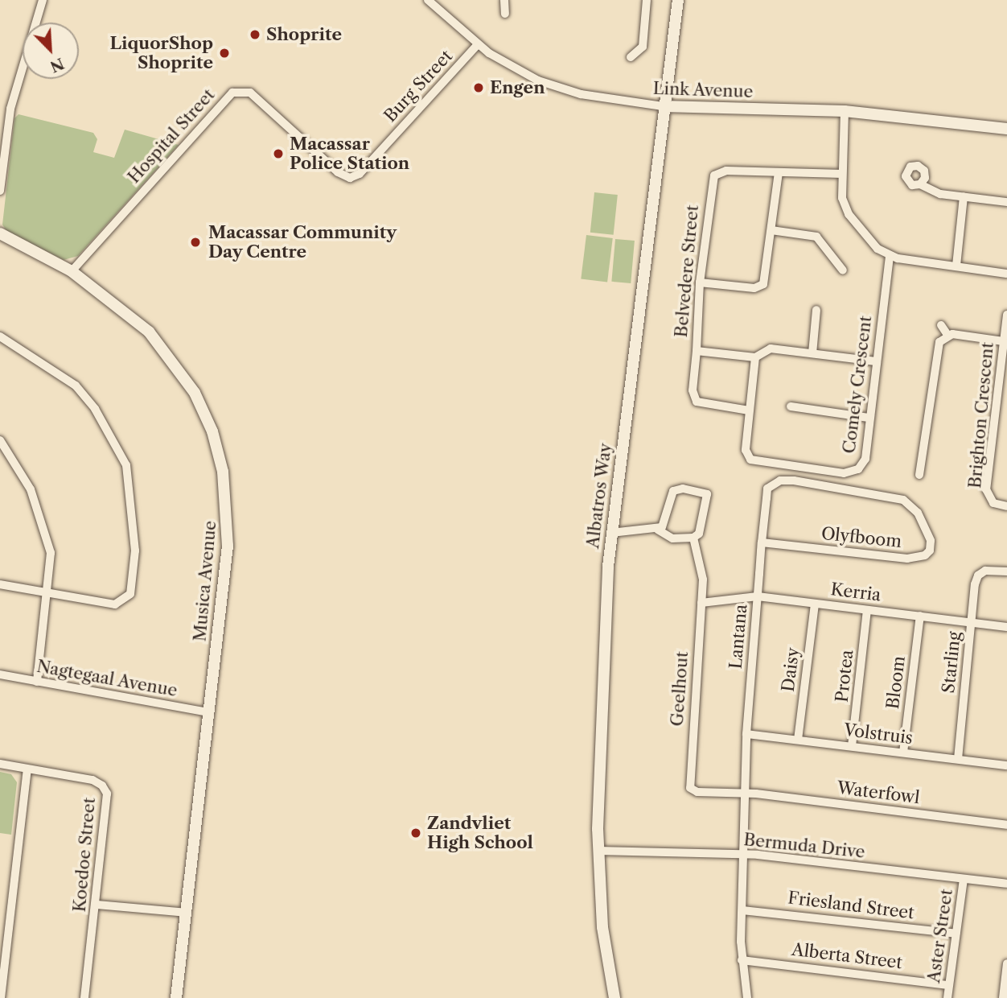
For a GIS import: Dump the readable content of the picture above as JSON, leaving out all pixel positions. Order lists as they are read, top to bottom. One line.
{"streets":{"street":["Burg Street","Link Avenue","Hospital Street","Belvedere Street","Comely Crescent","Brighton Crescent","Albatros Way","Olyfboom","Musica Avenue","Kerria","Lantana","Starling","Daisy","Protea","Nagtegaal Avenue","Bloom","Geelhout","Volstruis","Waterfowl","Bermuda Drive","Koedoe Street","Friesland Street","Aster Street","Alberta Street"]},"crossings":[["Burg Street","Link Avenue"],["Burg Street","Hospital Street"],["Link Avenue","Albatros Way"],["Hospital Street","Musica Avenue"],["Belvedere Street","Comely Crescent"],["Albatros Way","Bermuda Drive"],["Olyfboom","Lantana"],["Musica Avenue","Nagtegaal Avenue"],["Kerria","Lantana"],["Kerria","Starling"],["Kerria","Daisy"],["Kerria","Protea"],["Kerria","Bloom"],["Kerria","Geelhout"],["Lantana","Geelhout"],["Lantana","Volstruis"],["Lantana","Waterfowl"],["Lantana","Bermuda Drive"],["Lantana","Friesland Street"],["Lantana","Alberta Street"],["Starling","Volstruis"],["Daisy","Volstruis"],["Protea","Volstruis"],["Bloom","Volstruis"],["Geelhout","Waterfowl"],["Bermuda Drive","Aster Street"],["Friesland Street","Aster Street"],["Aster Street","Alberta Street"]],"places":["Shoprite","LiquorShop Shoprite","Engen","Macassar Police Station","Macassar Community Day Centre","Zandvliet High School"],"north":"bottom right"}
